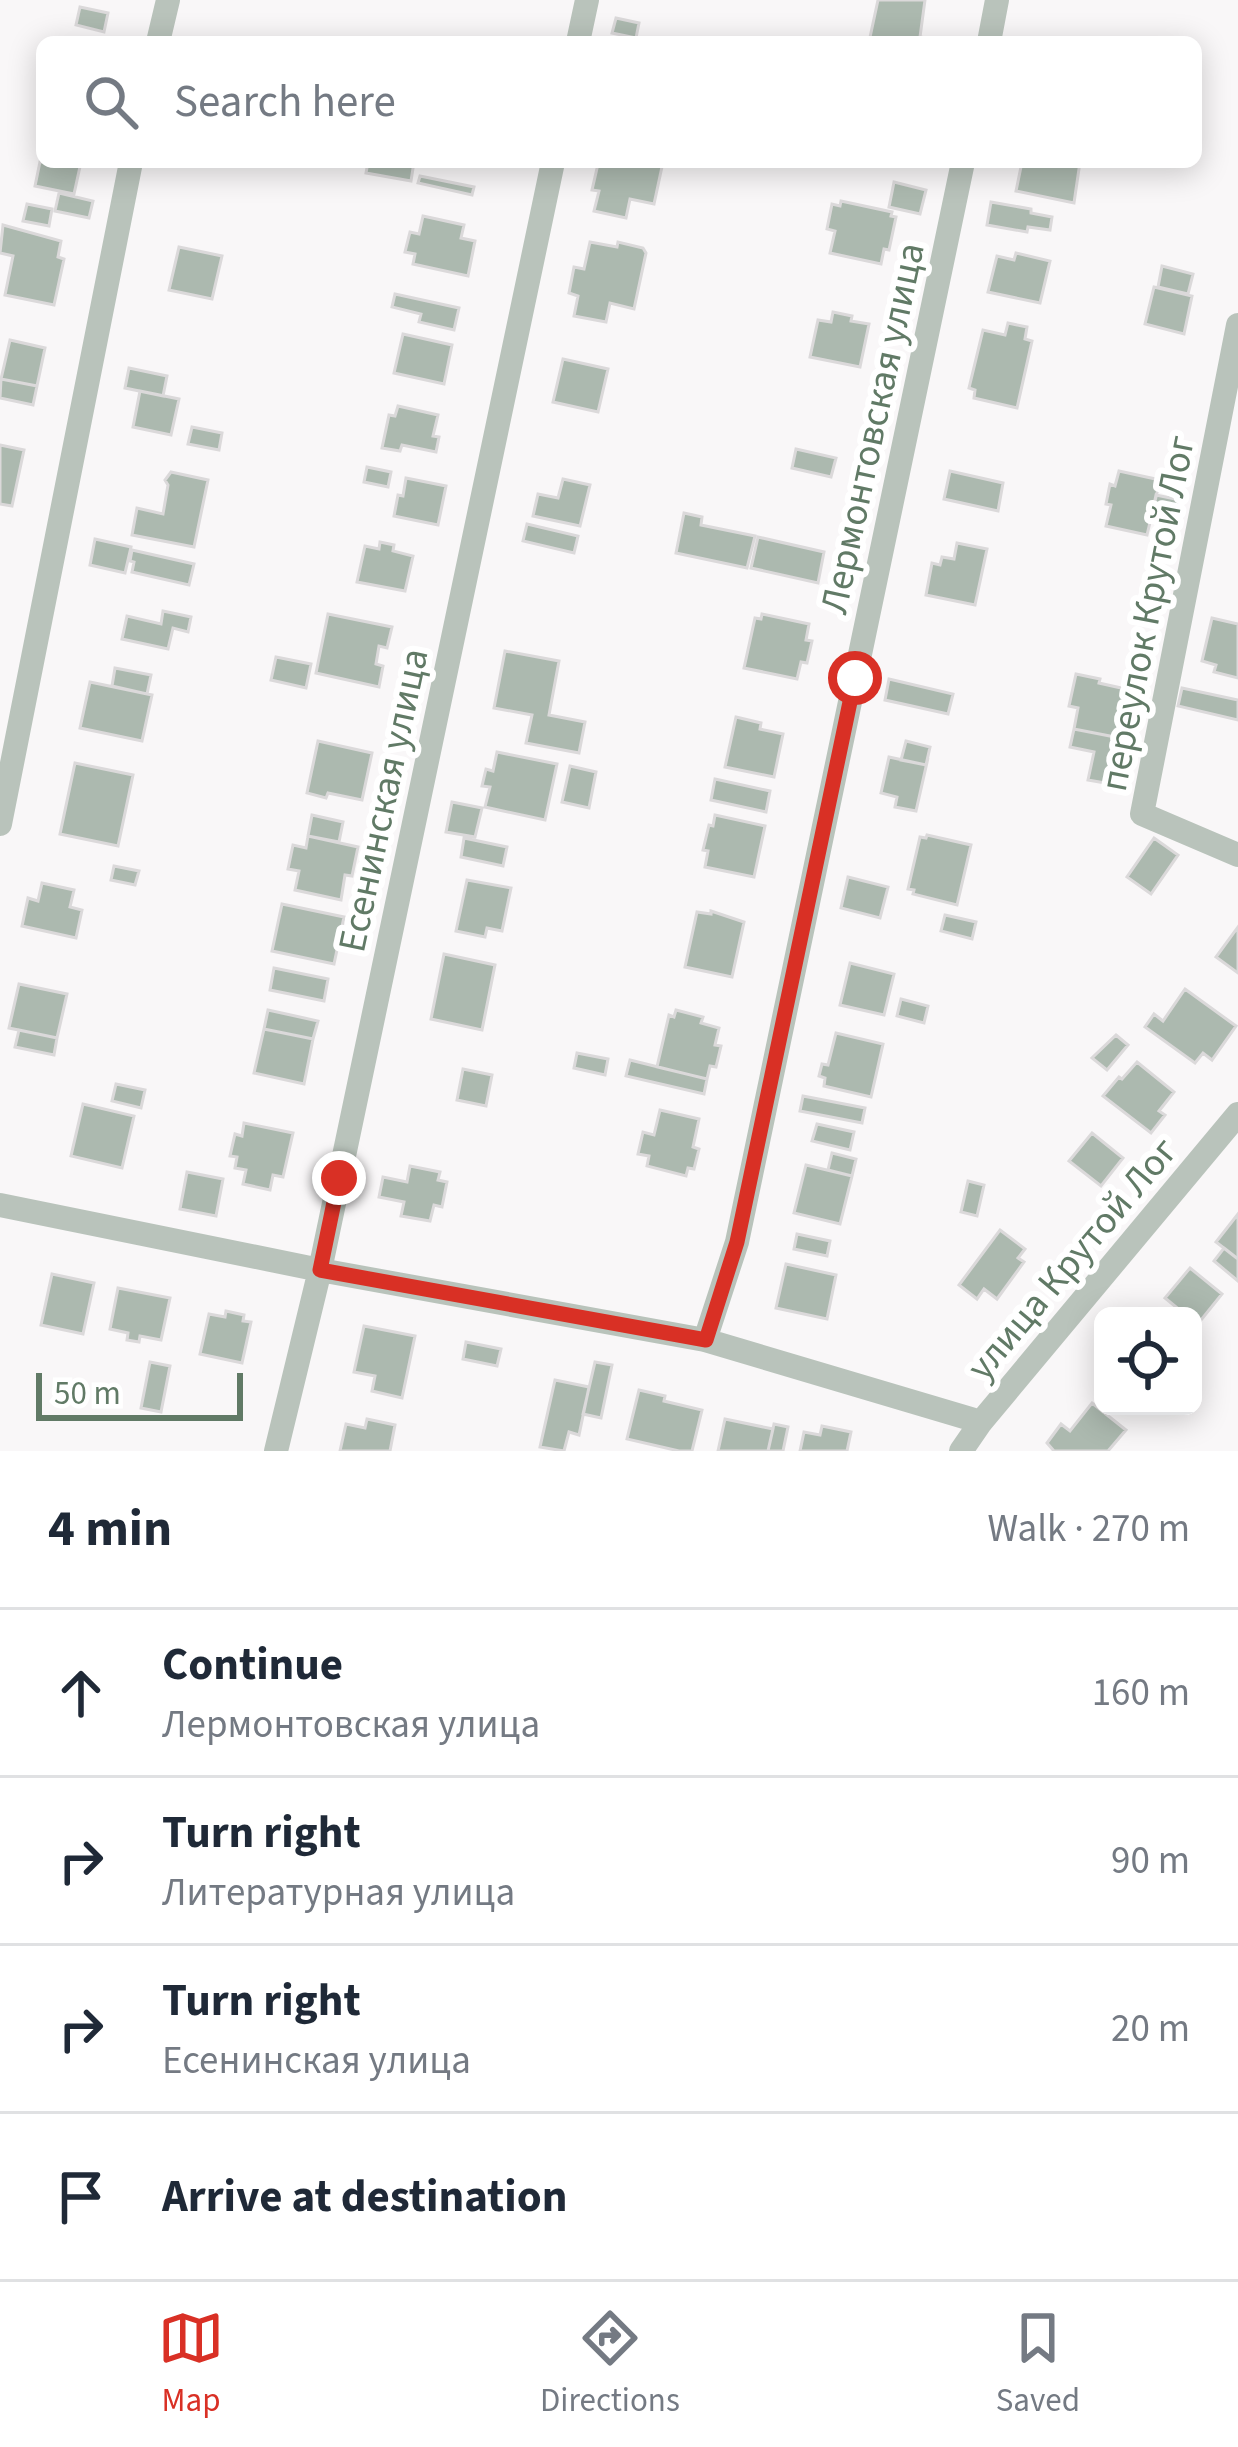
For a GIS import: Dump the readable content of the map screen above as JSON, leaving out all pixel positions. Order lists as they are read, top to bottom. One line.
{"streets":{"street":["Лермонтовская улица","переулок Крутой Лог","Есенинская улица","улица Крутой Лог"]},"scale_bar":"50 m","page":{"search":"Search here","scale":"50 m","heading":["4 min","Walk · 270 m"],"list":[["Continue","Лермонтовская улица","160 m"],["Turn right","Литературная улица","90 m"],["Turn right","Есенинская улица","20 m"],"Arrive at destination"],"nav":["Map","Directions","Saved"]}}
